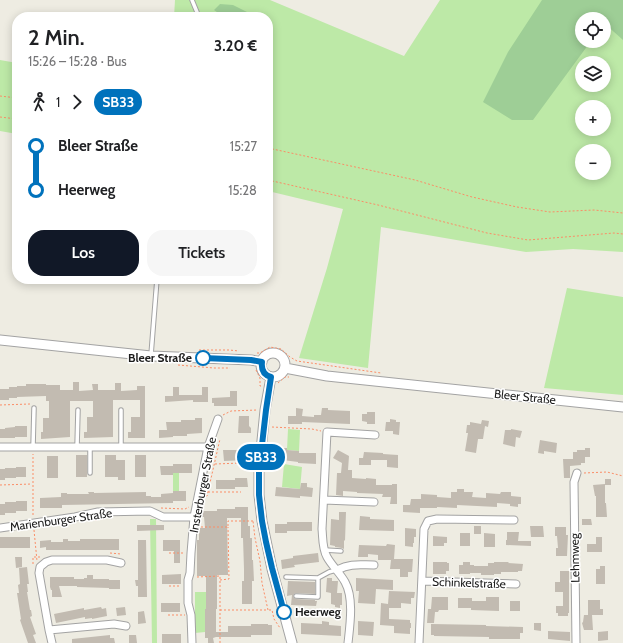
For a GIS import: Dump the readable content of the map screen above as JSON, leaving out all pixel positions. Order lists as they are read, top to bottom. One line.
{"streets":{"street":["Bleer Straße","Insterburger Straße","Marienburger Straße","Lehmweg","Schinkelstraße"]},"crossings":[["Insterburger Straße","Marienburger Straße"]],"places":["Bleer Straße","Heerweg"],"lines":["bus line SB33"],"page":{"on_map":"SB33","map_buttons":["+","−"],"heading":["2 Min.","15:26 – 15:28 · Bus","3.20 €"],"legs":["1","SB33"],"list":[{"name":"Bleer Straße","value":"15:27"},{"name":"Heerweg","value":"15:28"}],"buttons":["Los","Tickets"]}}
